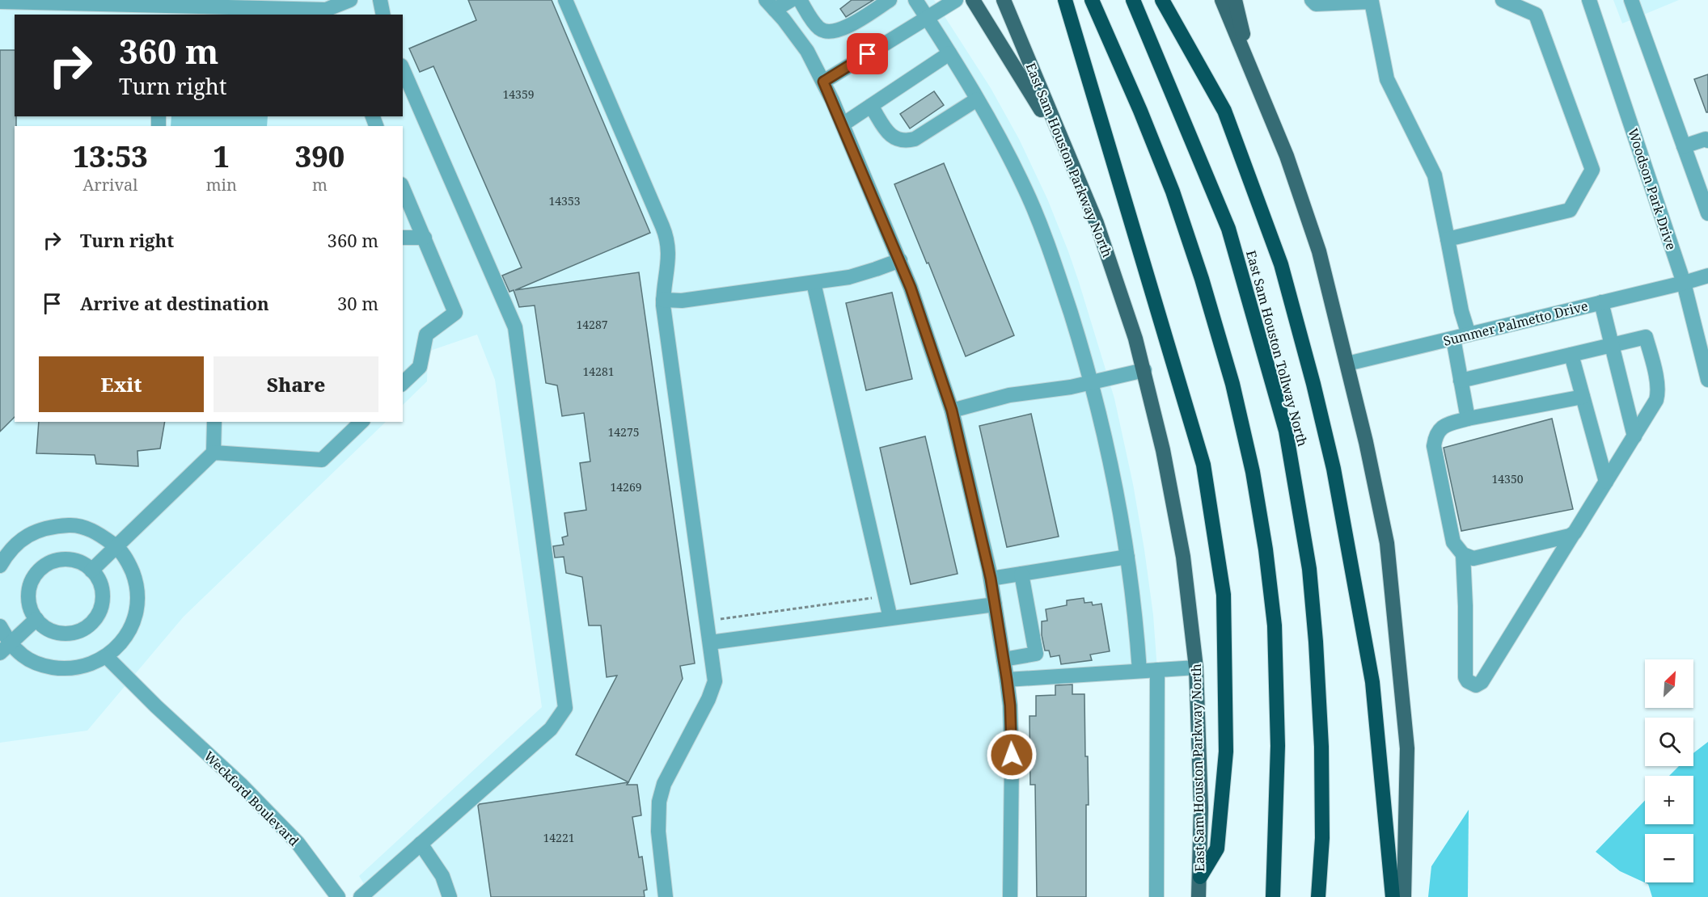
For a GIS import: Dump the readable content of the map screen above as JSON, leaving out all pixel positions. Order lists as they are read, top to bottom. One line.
{"streets":{"highway":["East Sam Houston Tollway North"],"main road":["East Sam Houston Parkway North"],"street":["Woodson Park Drive","Summer Palmetto Drive","Weckford Boulevard"]},"crossings":[["Woodson Park Drive","Summer Palmetto Drive"]],"house_numbers":["14359","14353","14287","14281","14275","14350","14269","14221"],"north":"top right","page":{"turn":["360 m","Turn right"],"eta":["13:53","Arrival","1","min","390","m"],"list":[{"name":"Turn right","value":"360 m"},{"name":"Arrive at destination","value":"30 m"}],"buttons":["Exit","Share"],"map_buttons":["+","−"]}}
